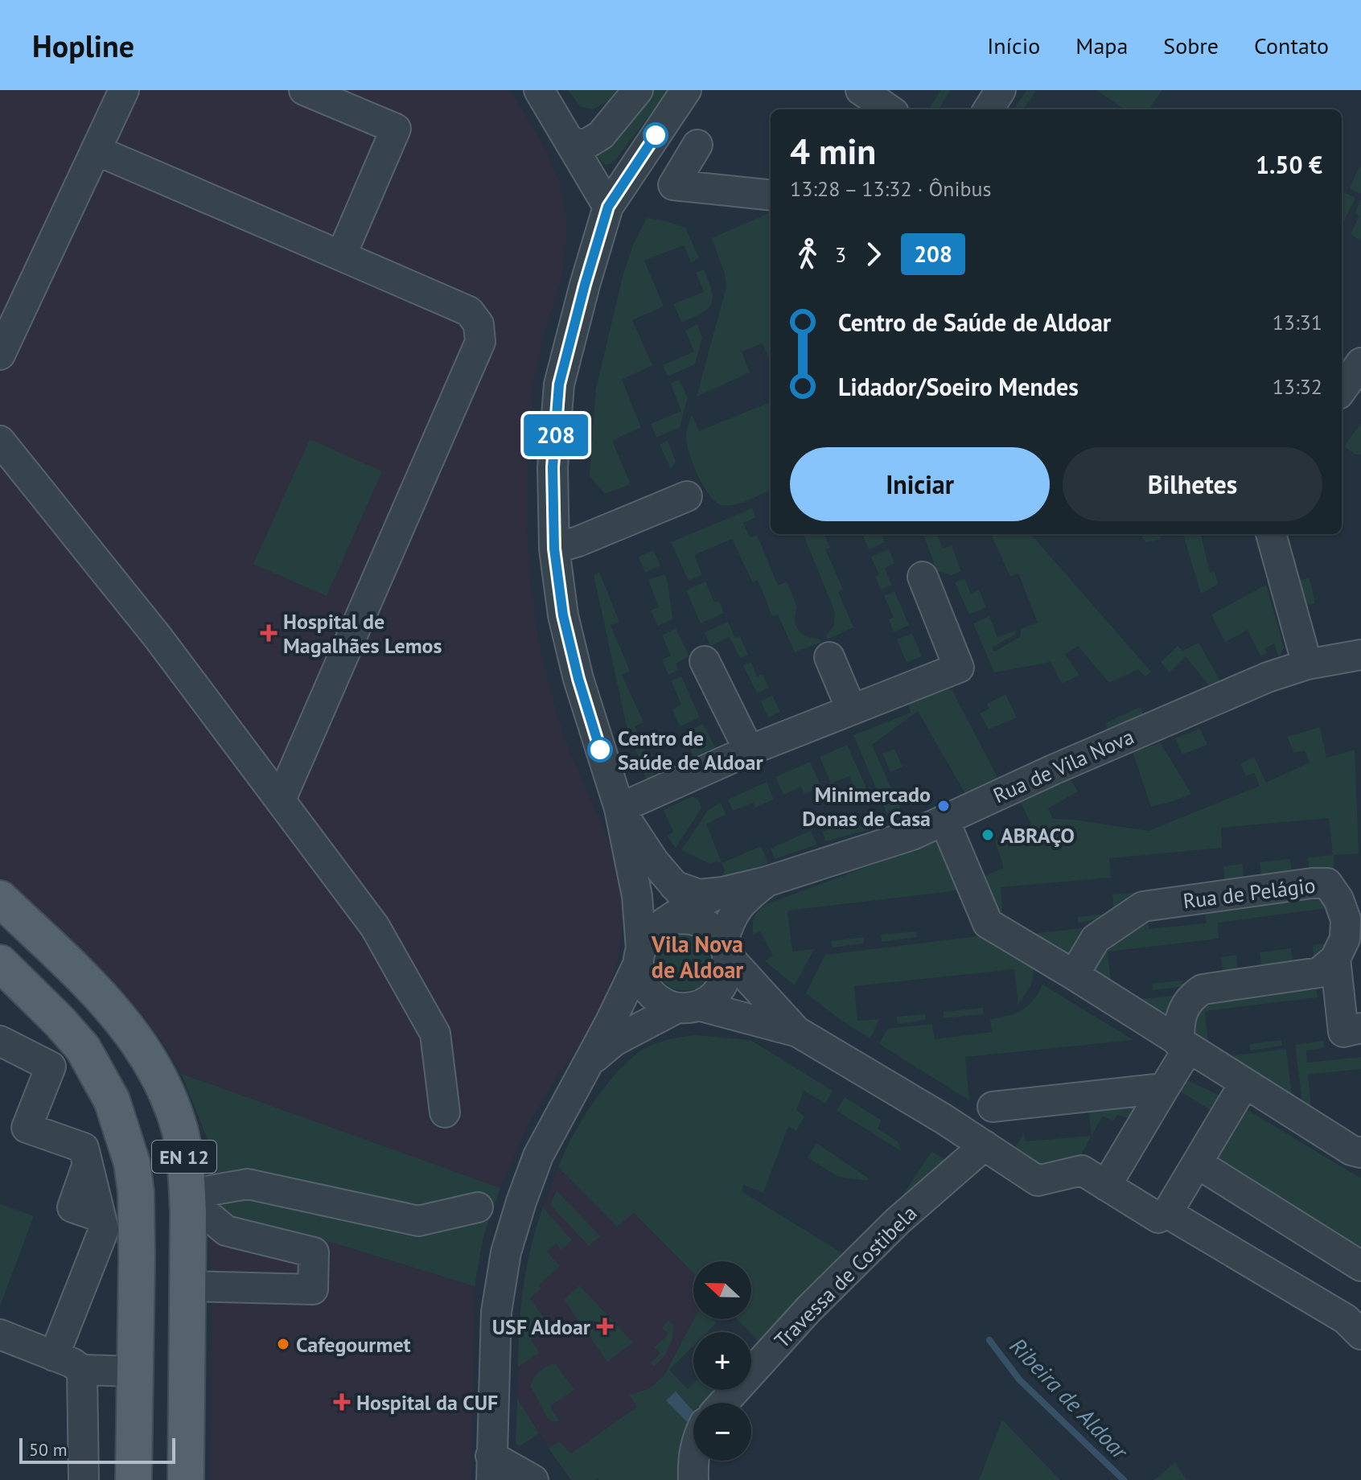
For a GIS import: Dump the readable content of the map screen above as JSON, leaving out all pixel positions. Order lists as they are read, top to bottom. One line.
{"streets":{"main road":["EN 12"],"street":["Rua de Vila Nova","Rua de Pelágio","Travessa de Costibela"]},"districts":["Vila Nova de Aldoar"],"water":["Ribeira de Aldoar"],"places":{"health":["Hospital de Magalhães Lemos","USF Aldoar","Hospital da CUF"],"other":["Centro de Saúde de Aldoar","Minimercado Donas de Casa","ABRAÇO","Cafegourmet"]},"lines":["bus line 208"],"scale_bar":"50 m","north":"left","page":{"header":"Hopline","nav":["Início","Mapa","Sobre","Contato"],"on_map":"208","heading":["4 min","13:28 – 13:32 · Ônibus","1.50 €"],"legs":["3","208"],"list":[{"name":"Centro de Saúde de Aldoar","value":"13:31"},{"name":"Lidador/Soeiro Mendes","value":"13:32"}],"buttons":["Iniciar","Bilhetes"],"map_buttons":["+","−"],"scale":"50 m"}}
